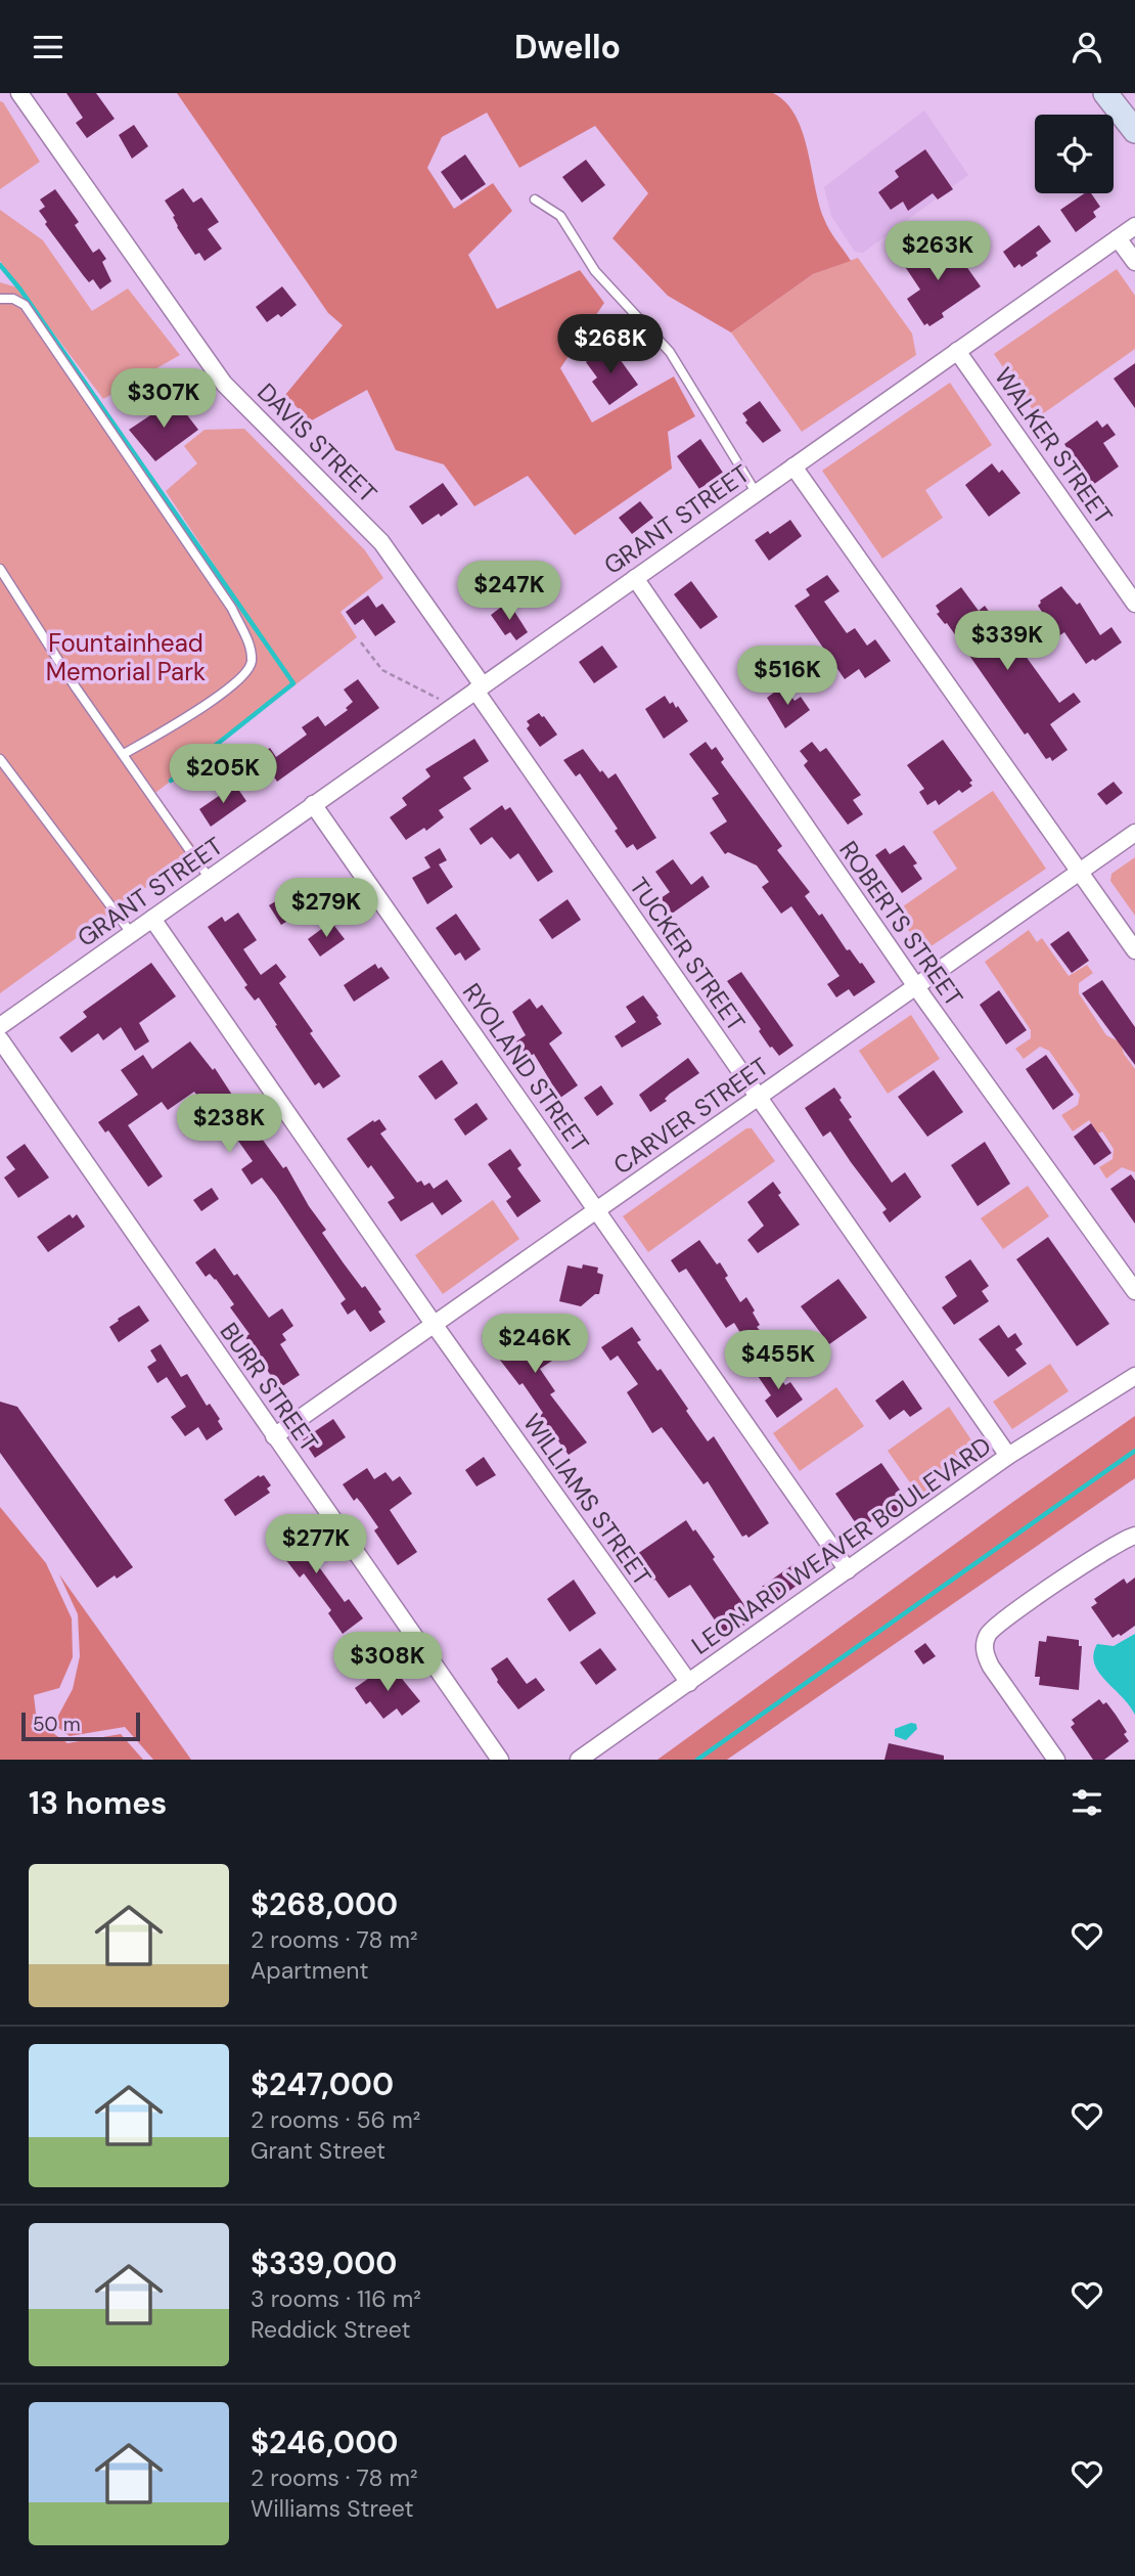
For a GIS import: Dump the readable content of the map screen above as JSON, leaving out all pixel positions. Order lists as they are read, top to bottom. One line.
{"streets":{"street":["DAVIS STREET","WALKER STREET","GRANT STREET","ROBERTS STREET","TUCKER STREET","RYOLAND STREET","CARVER STREET","BURR STREET","WILLIAMS STREET","LEONARD WEAVER BOULEVARD"]},"crossings":[["DAVIS STREET","GRANT STREET"],["DAVIS STREET","TUCKER STREET"],["WALKER STREET","GRANT STREET"],["GRANT STREET","ROBERTS STREET"],["GRANT STREET","TUCKER STREET"],["GRANT STREET","RYOLAND STREET"],["GRANT STREET","WILLIAMS STREET"],["ROBERTS STREET","CARVER STREET"],["TUCKER STREET","CARVER STREET"],["TUCKER STREET","LEONARD WEAVER BOULEVARD"],["RYOLAND STREET","CARVER STREET"],["RYOLAND STREET","LEONARD WEAVER BOULEVARD"],["CARVER STREET","BURR STREET"],["CARVER STREET","WILLIAMS STREET"],["WILLIAMS STREET","LEONARD WEAVER BOULEVARD"]],"parks":["Fountainhead Memorial Park"],"scale_bar":"50 m","page":{"header":"Dwello","price":["$263K","$268K","$307K","$247K","$339K","$516K","$205K","$279K","$238K","$246K","$455K","$277K","$308K"],"scale":"50 m","heading":"13 homes","list":[{"name":"$268,000","note":"2 rooms · 78 m² · Apartment"},{"name":"$247,000","note":"2 rooms · 56 m² · Grant Street"},{"name":"$339,000","note":"3 rooms · 116 m² · Reddick Street"},{"name":"$246,000","note":"2 rooms · 78 m² · Williams Street"}]}}
